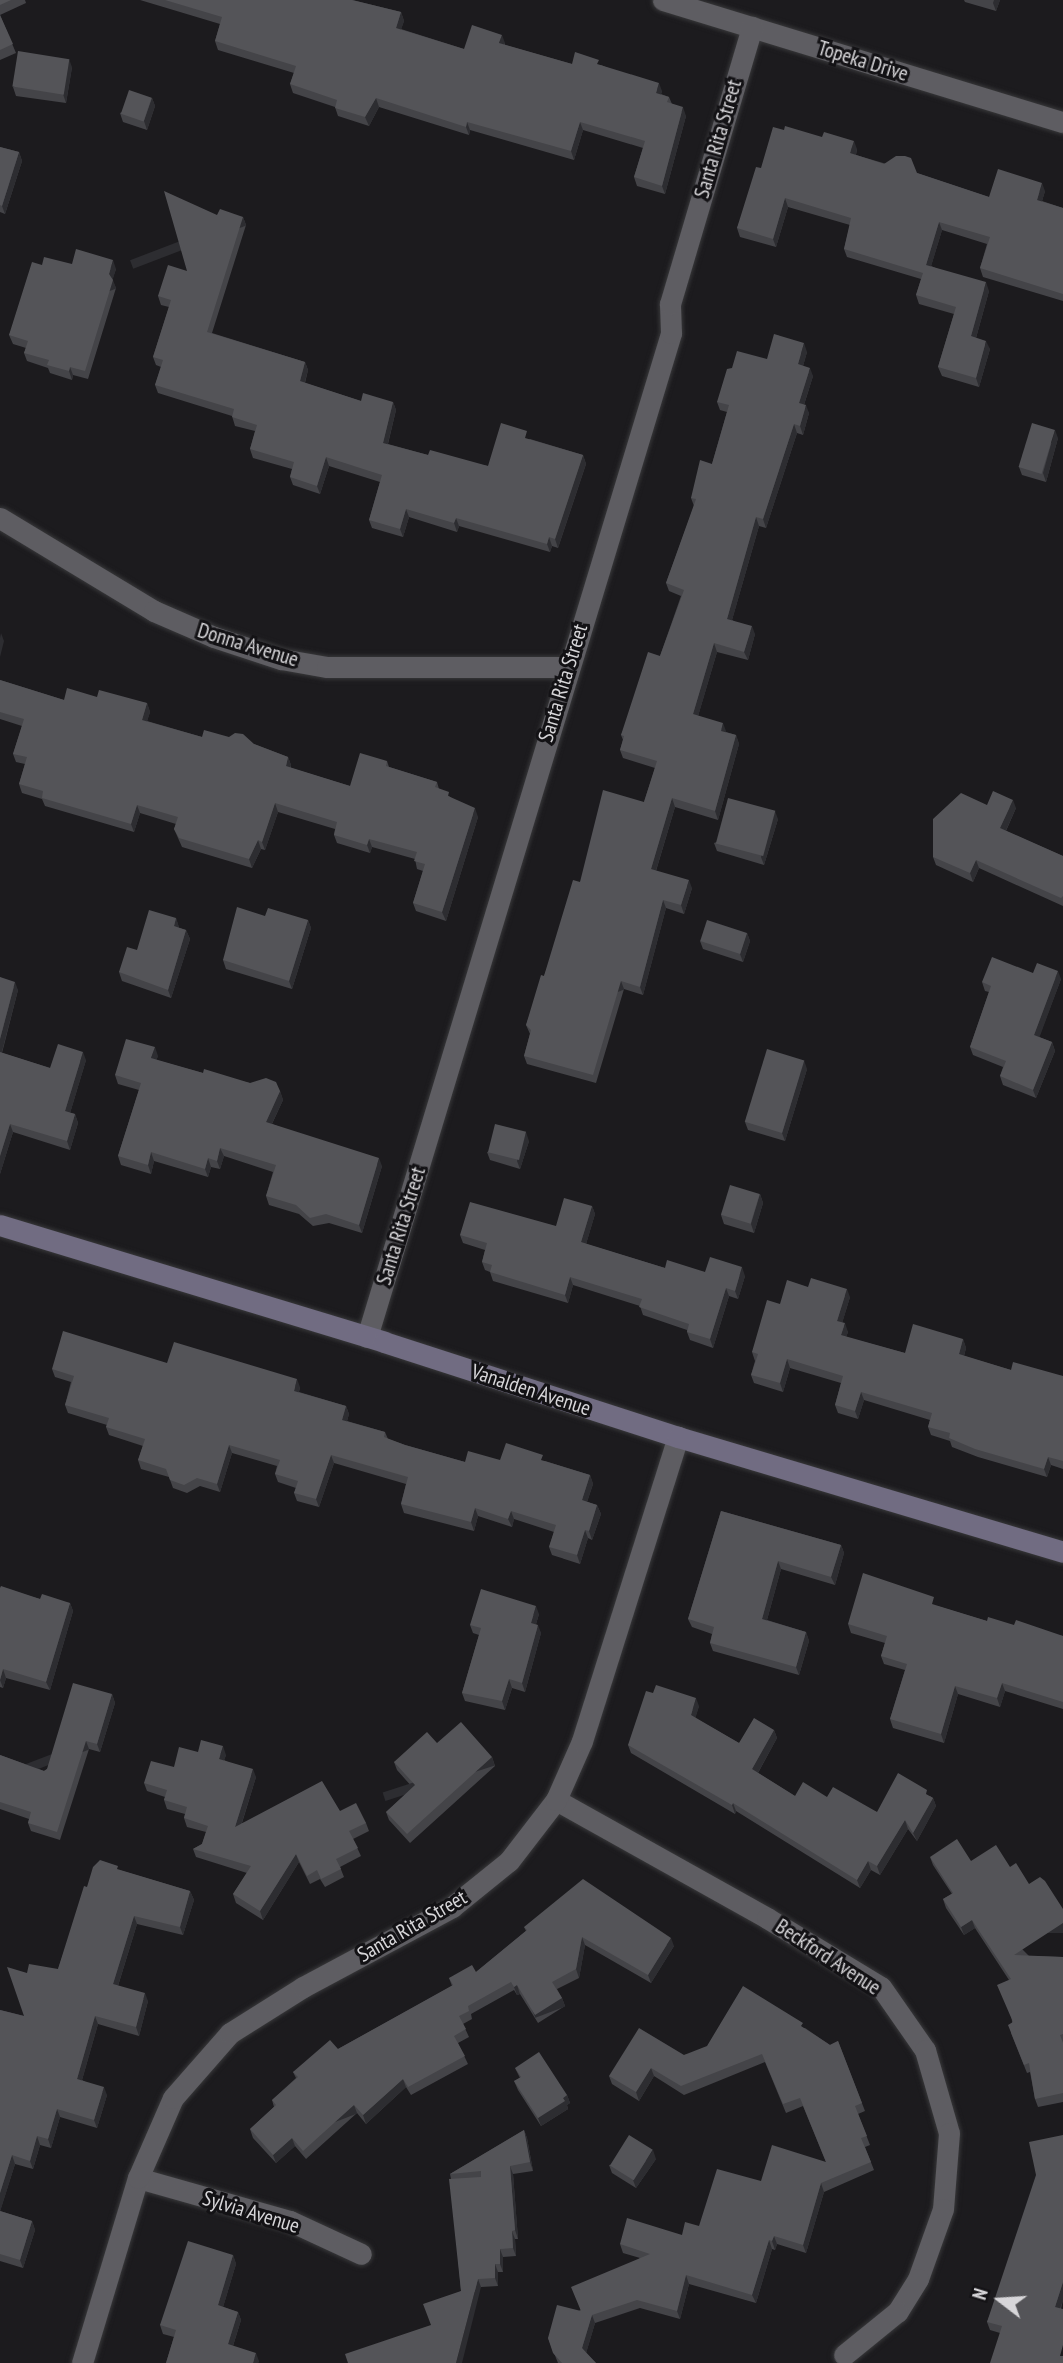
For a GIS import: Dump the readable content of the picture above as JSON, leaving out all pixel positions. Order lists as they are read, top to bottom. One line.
{"streets":{"main road":["Vanalden Avenue"],"street":["Topeka Drive","Santa Rita Street","Donna Avenue","Beckford Avenue","Sylvia Avenue"]},"crossings":[["Topeka Drive","Santa Rita Street"],["Santa Rita Street","Donna Avenue"],["Santa Rita Street","Vanalden Avenue"],["Santa Rita Street","Beckford Avenue"],["Santa Rita Street","Sylvia Avenue"]],"north":"left"}
